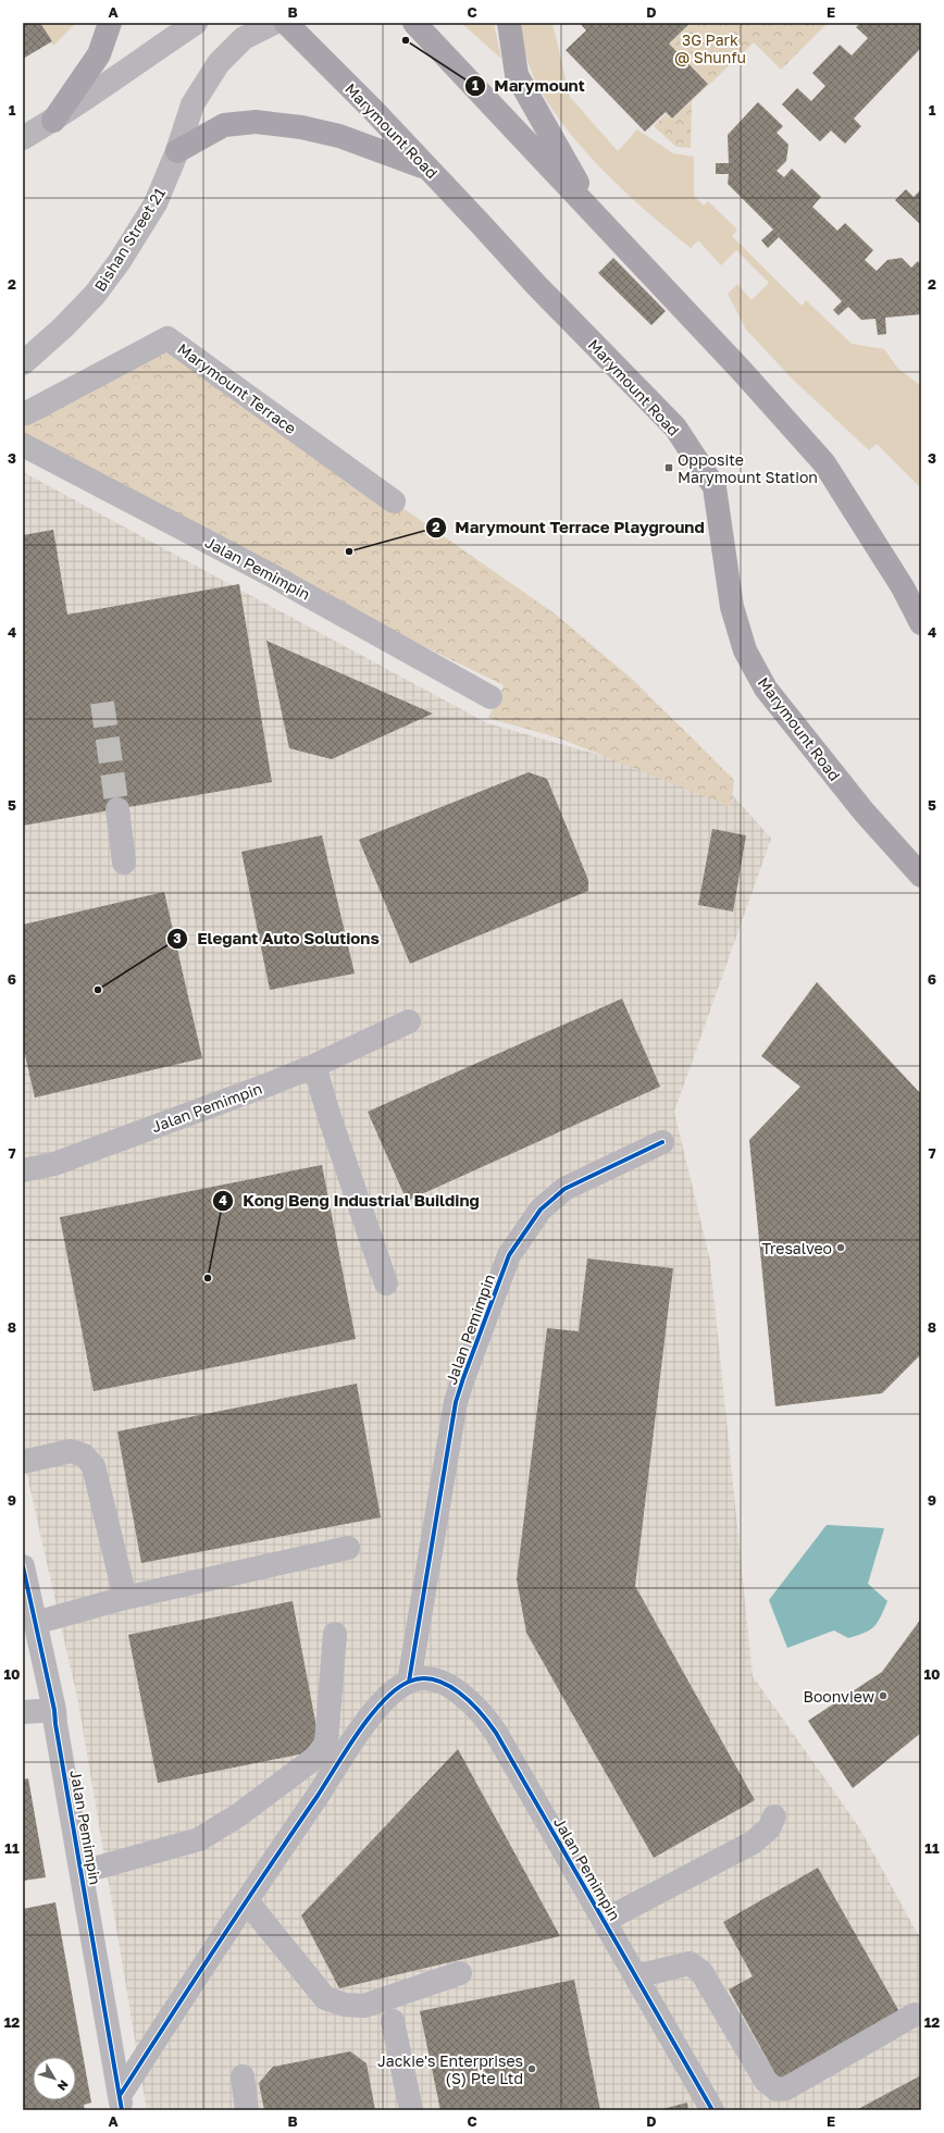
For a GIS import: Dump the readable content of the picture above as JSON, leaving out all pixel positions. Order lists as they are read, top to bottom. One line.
{"streets":{"main road":["Marymount Road"],"street":["Bishan Street 21","Marymount Terrace","Jalan Pemimpin"]},"parks":["3G Park @ Shunfu"],"places":{"other":["Marymount","Marymount Terrace Playground","Elegant Auto Solutions","Tresalveo","Kong Beng Industrial Building","Boonview","Jackie's Enterprises (S) Pte Ltd"],"transit":["Opposite Marymount Station"]},"north":"bottom right","grid":{"columns":["A","B","C","D","E"],"rows":["1","2","3","4","5","6","7","8","9","10","11","12"]}}
